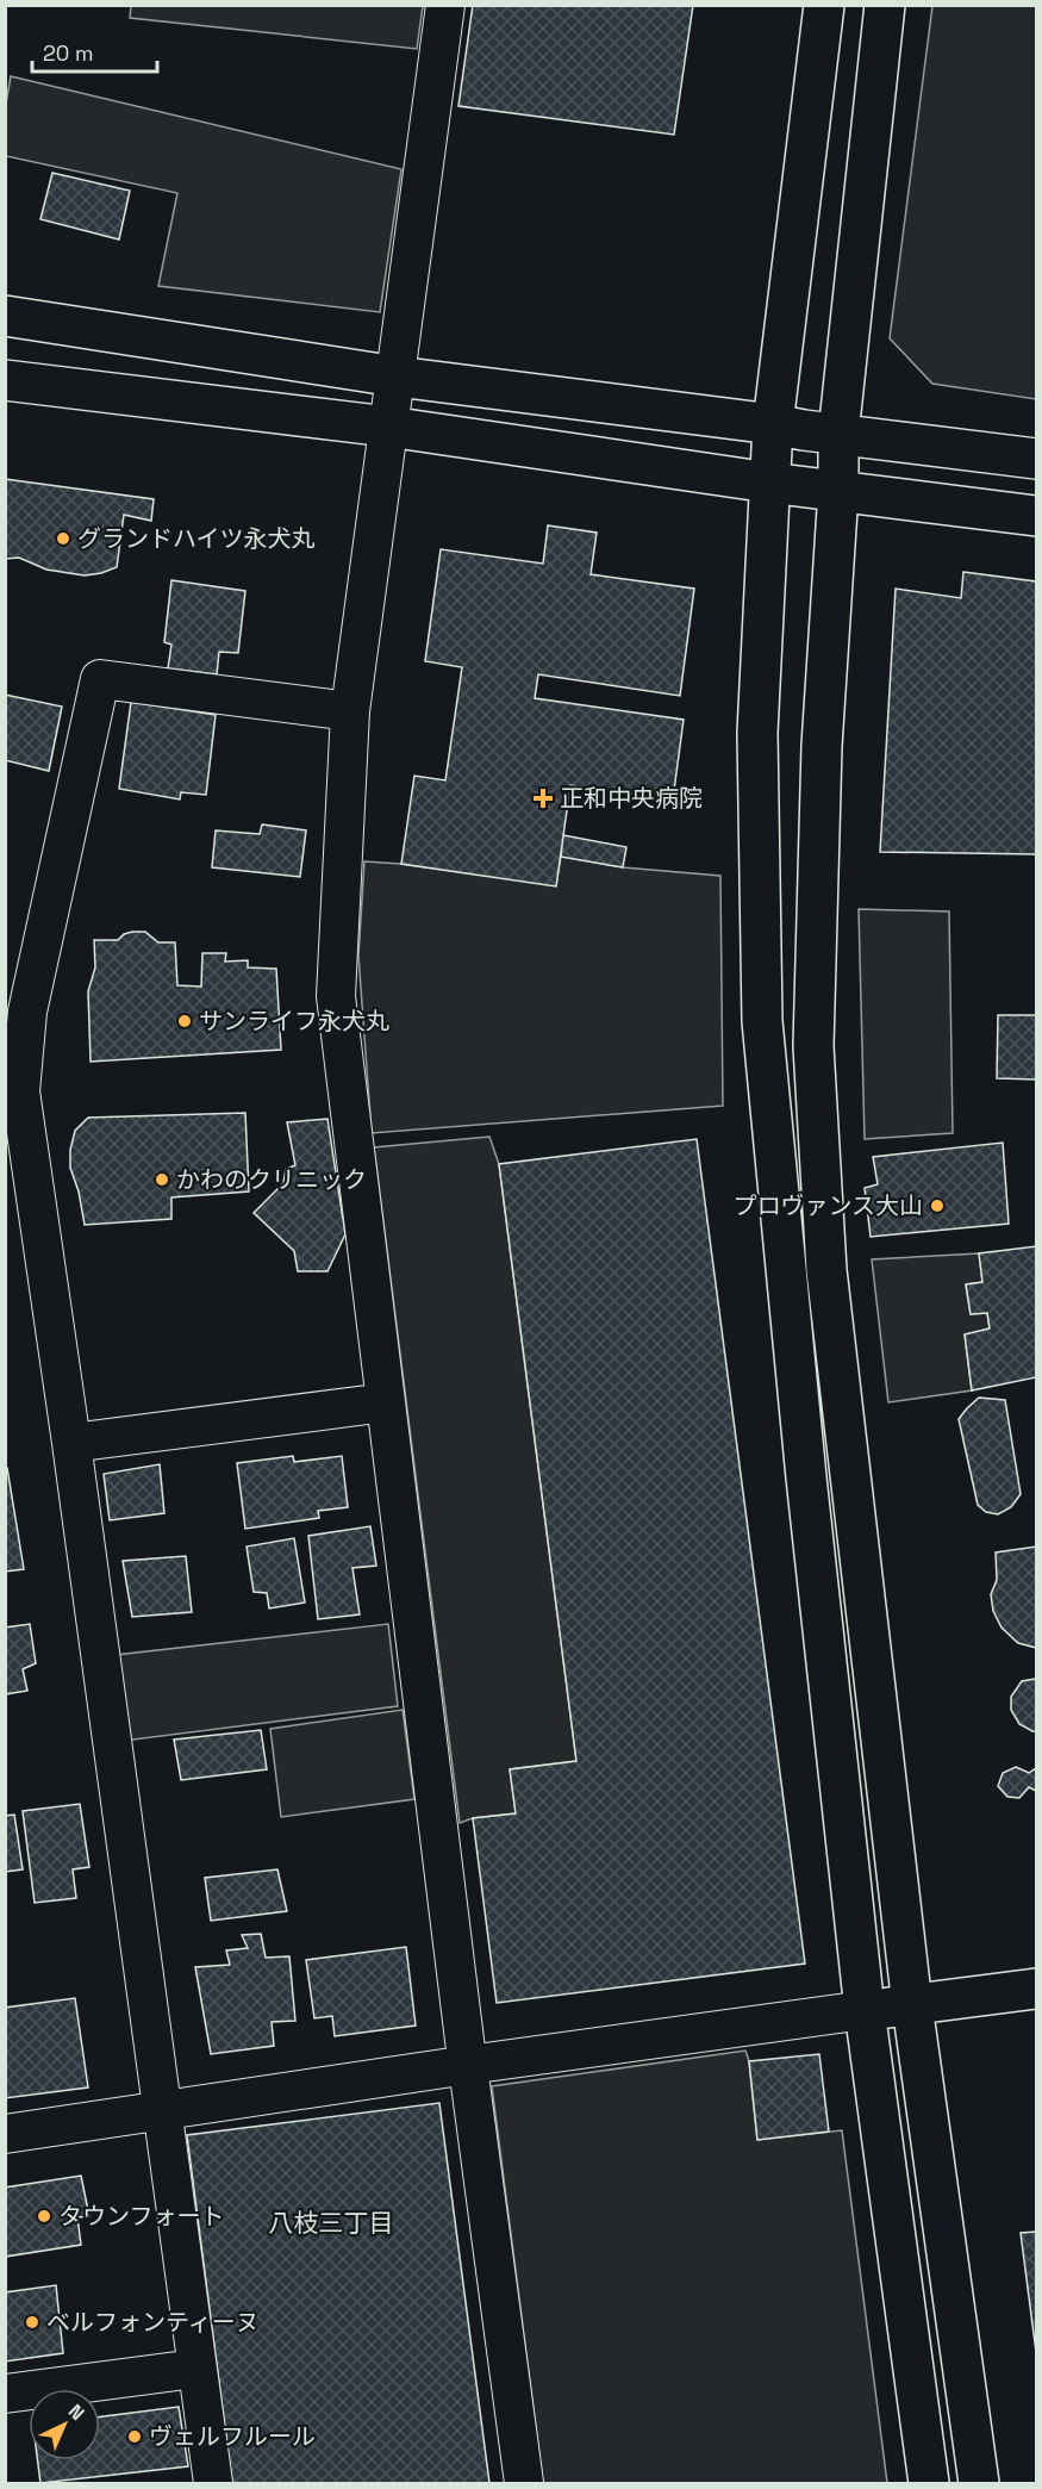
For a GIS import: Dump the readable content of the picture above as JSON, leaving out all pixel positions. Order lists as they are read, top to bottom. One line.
{"districts":["八枝三丁目"],"places":{"other":["グランドハイツ永犬丸","サンライフ永犬丸","かわのクリニック","プロヴァンス大山","タウンフォート","ベルフォンティーヌ","ヴェルフルール"],"health":["正和中央病院"]},"scale_bar":"20 m","north":"top right"}
